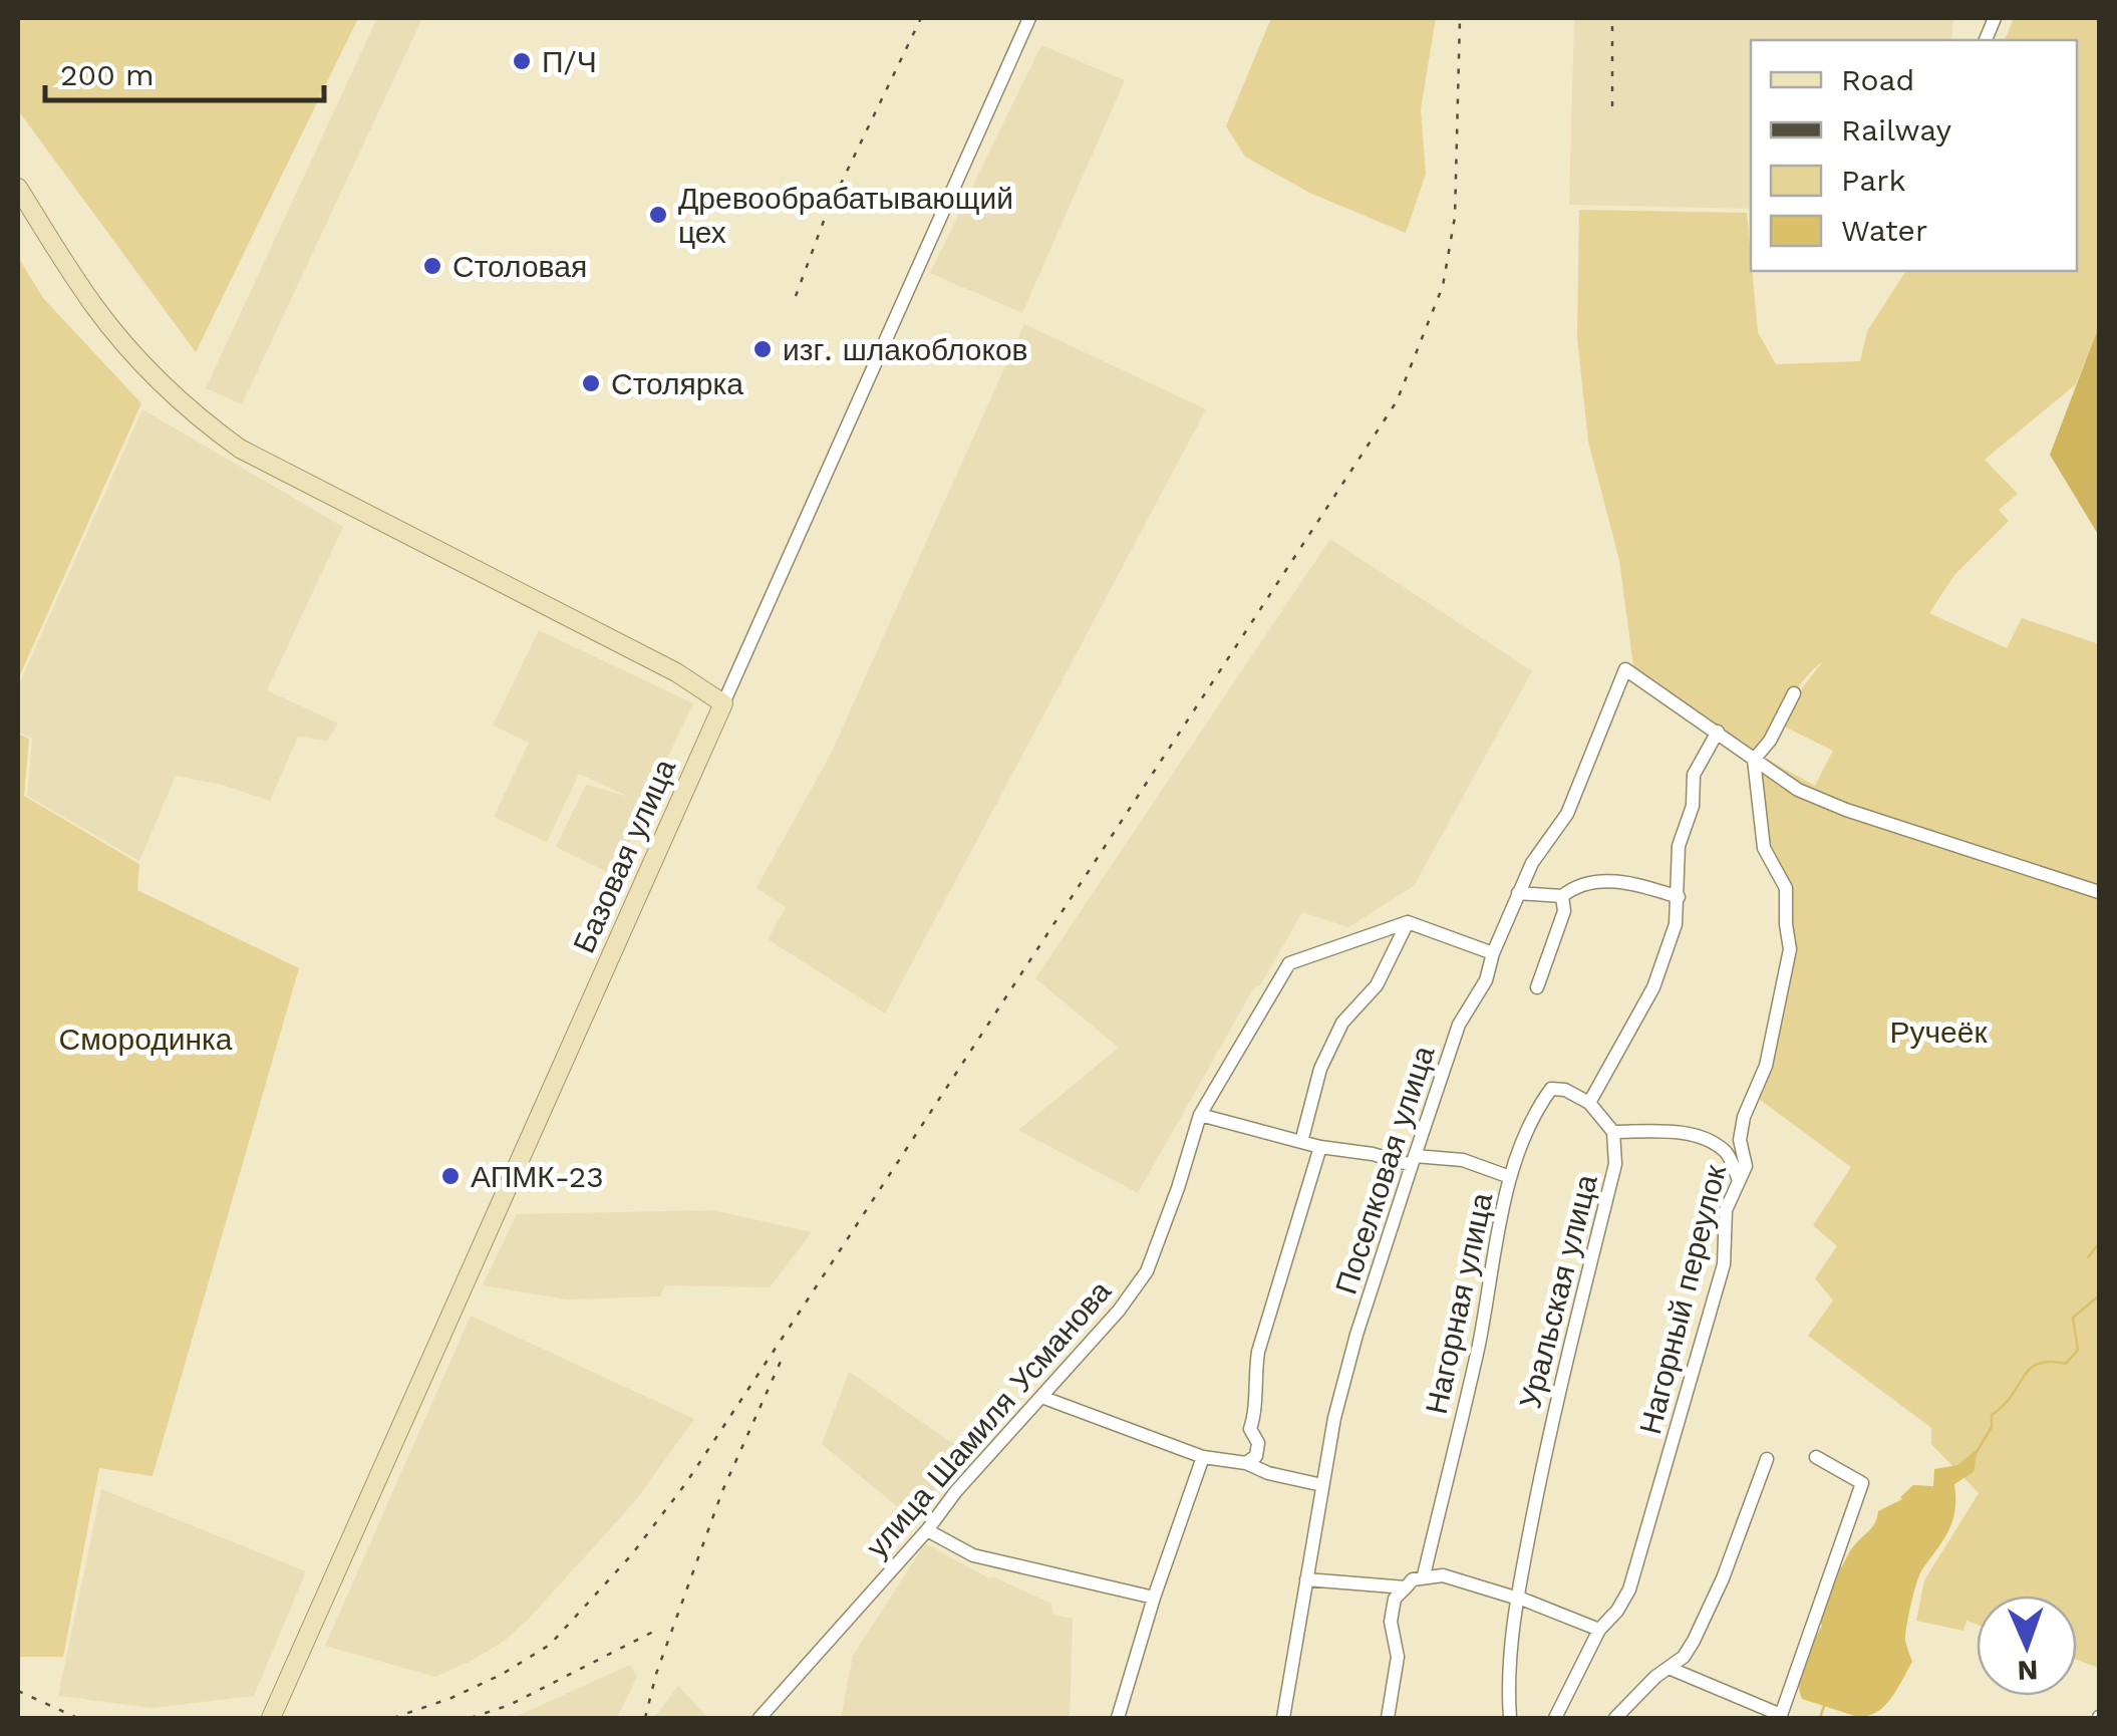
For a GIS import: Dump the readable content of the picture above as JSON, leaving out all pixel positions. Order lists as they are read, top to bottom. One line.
{"streets":{"main road":["Базовая улица"],"street":["Поселковая улица","Уральская улица","Нагорный переулок","Нагорная улица","улица Шамиля Усманова"]},"parks":["Ручеёк","Смородинка"],"places":["П/Ч","Древообрабатывающий цех","Столовая","изг. шлакоблоков","Столярка","АПМК-23"],"legend":["Road","Railway","Park","Water"],"scale_bar":"200 m","north":"bottom"}
